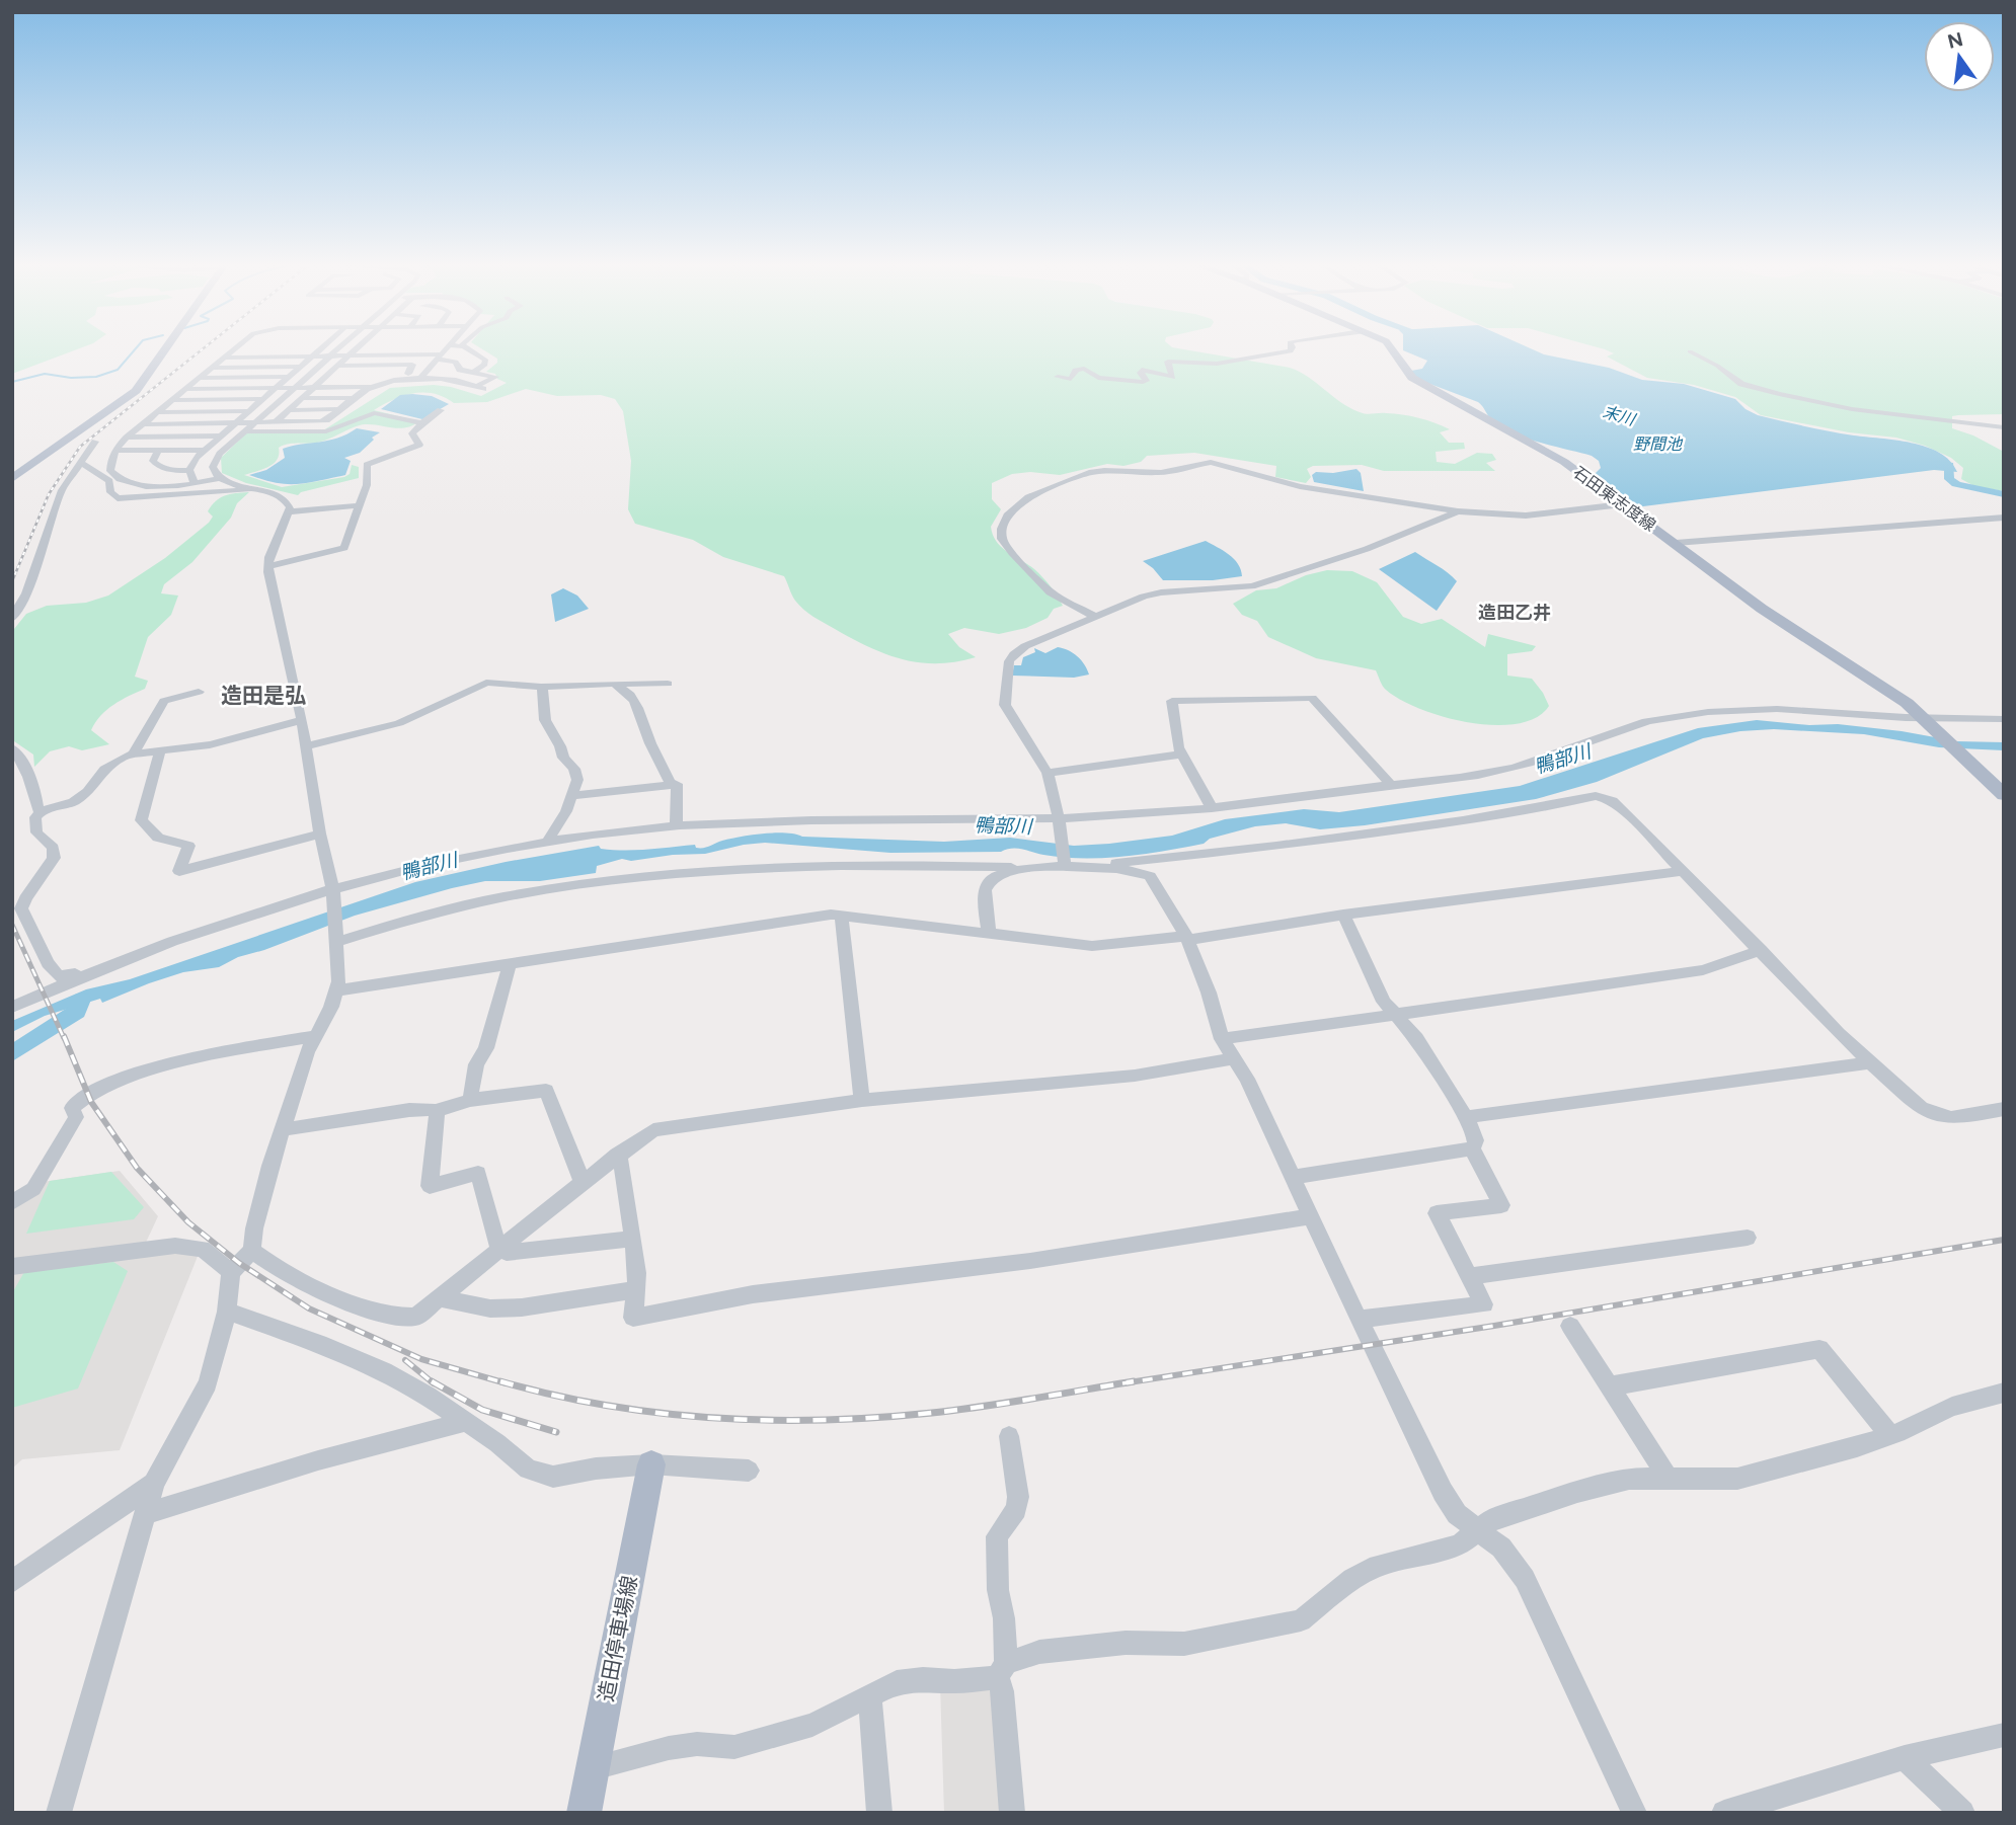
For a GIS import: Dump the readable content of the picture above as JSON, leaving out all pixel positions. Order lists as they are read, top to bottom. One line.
{"streets":{"main road":["石田東志度線","造田停車場線"]},"districts":["造田乙井","造田是弘"],"water":["末川","野間池","鴨部川"],"north":"top"}
